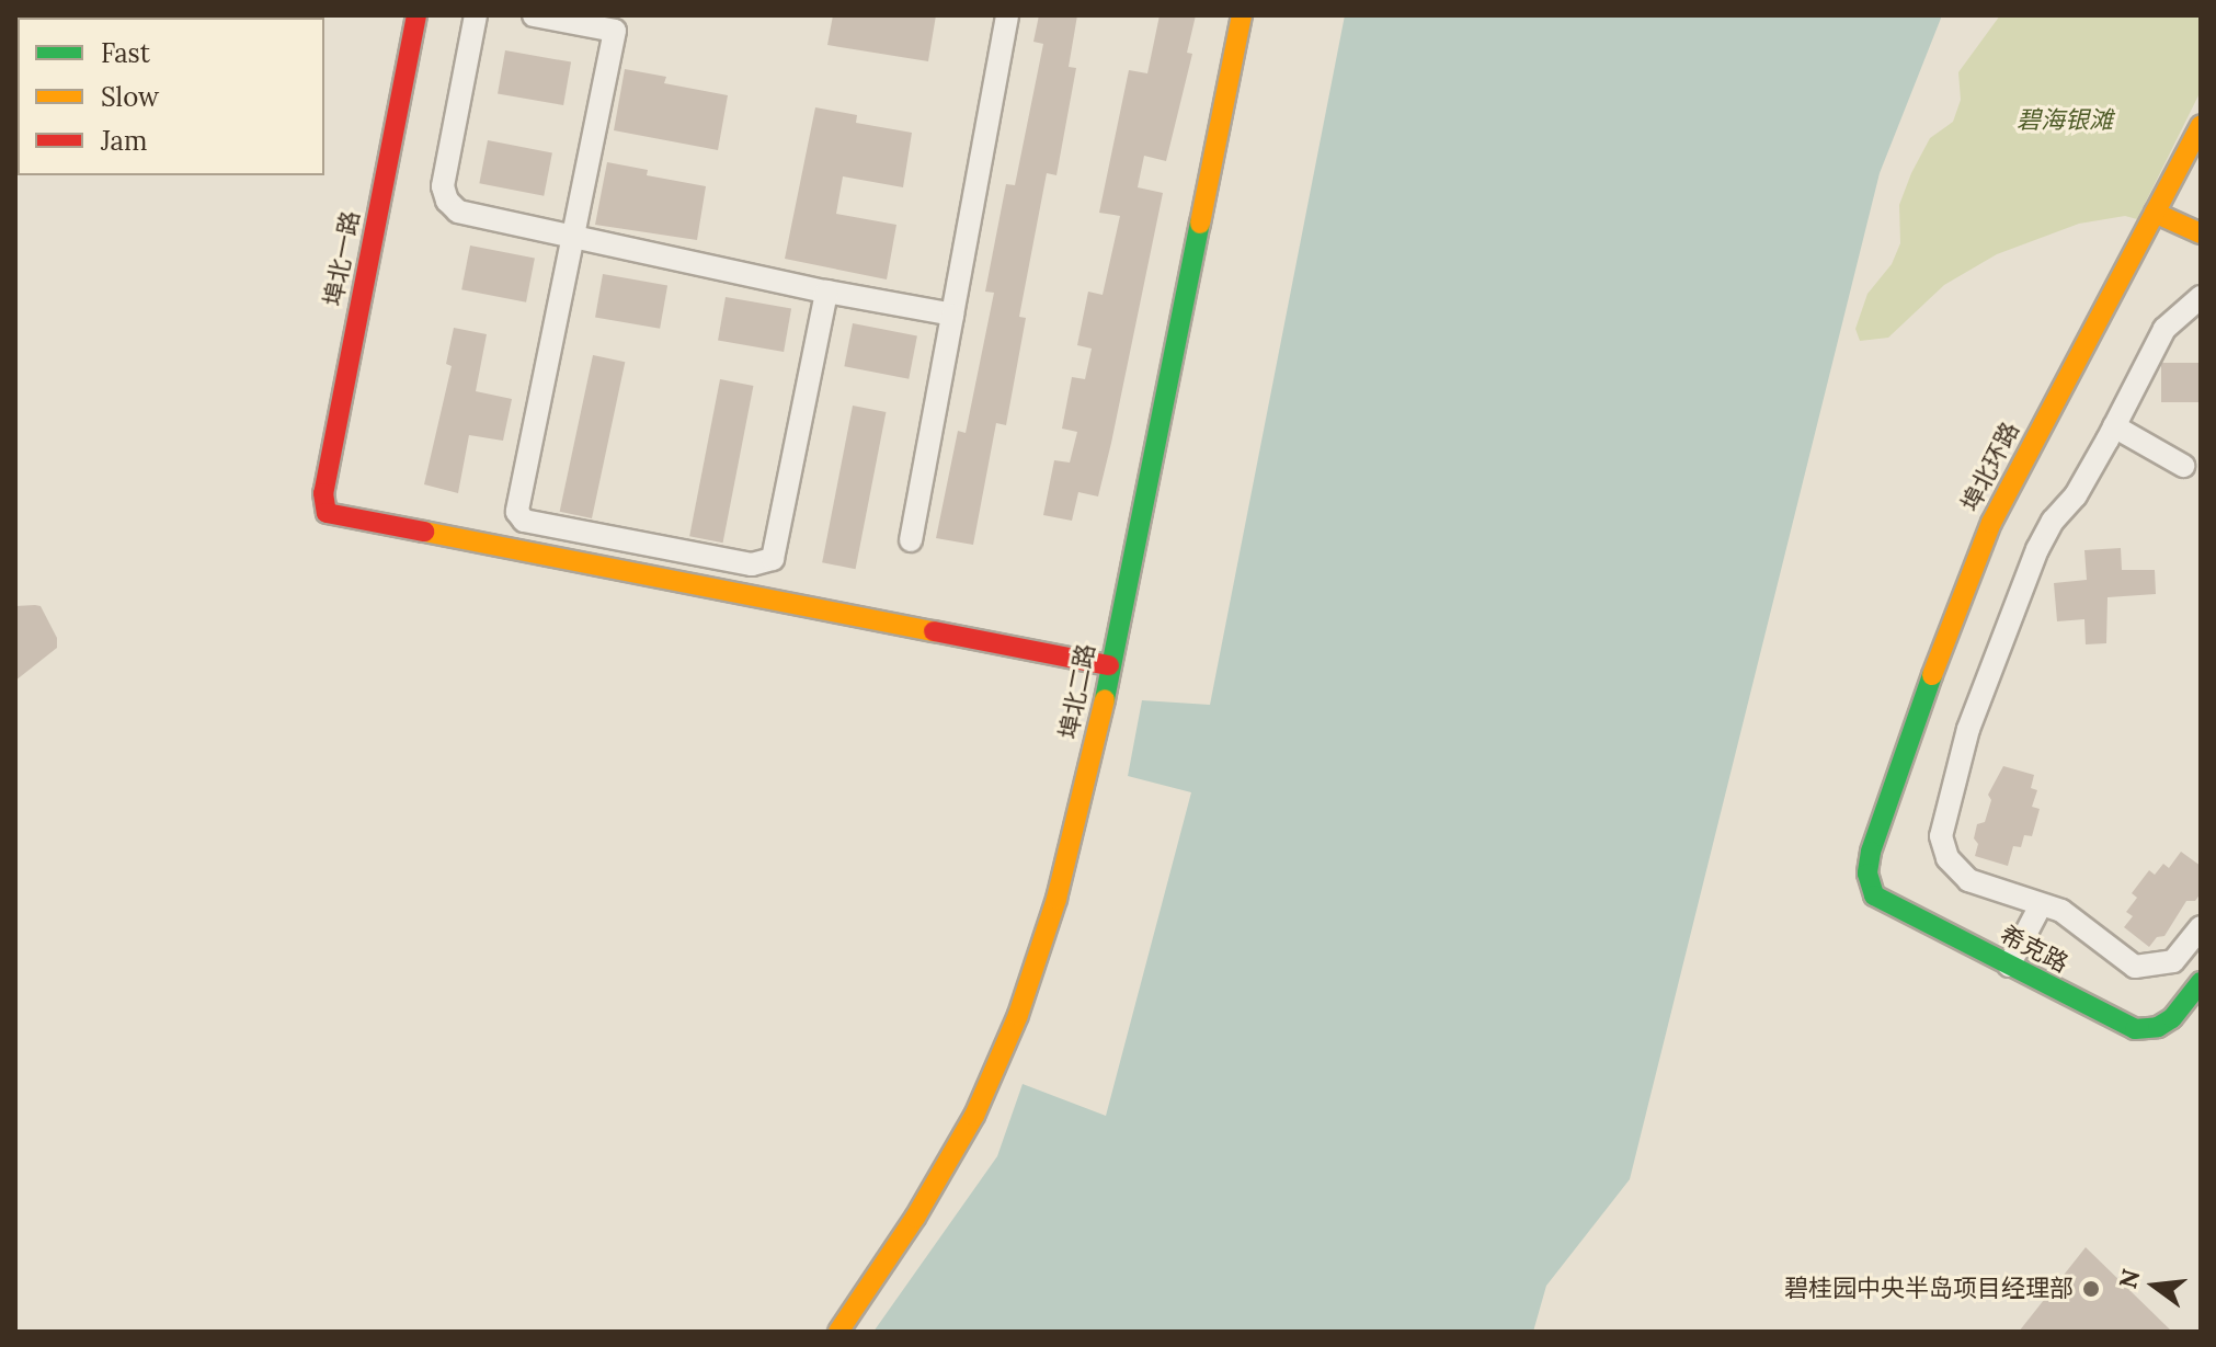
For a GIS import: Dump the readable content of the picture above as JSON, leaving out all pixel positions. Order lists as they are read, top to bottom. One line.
{"streets":{"street":["埠北一路","埠北环路","埠北二路","希克路"]},"crossings":[["埠北一路","埠北二路"],["埠北环路","希克路"]],"parks":["碧海银滩"],"places":["碧桂园中央半岛项目经理部"],"legend":["Fast","Slow","Jam"],"north":"left"}
